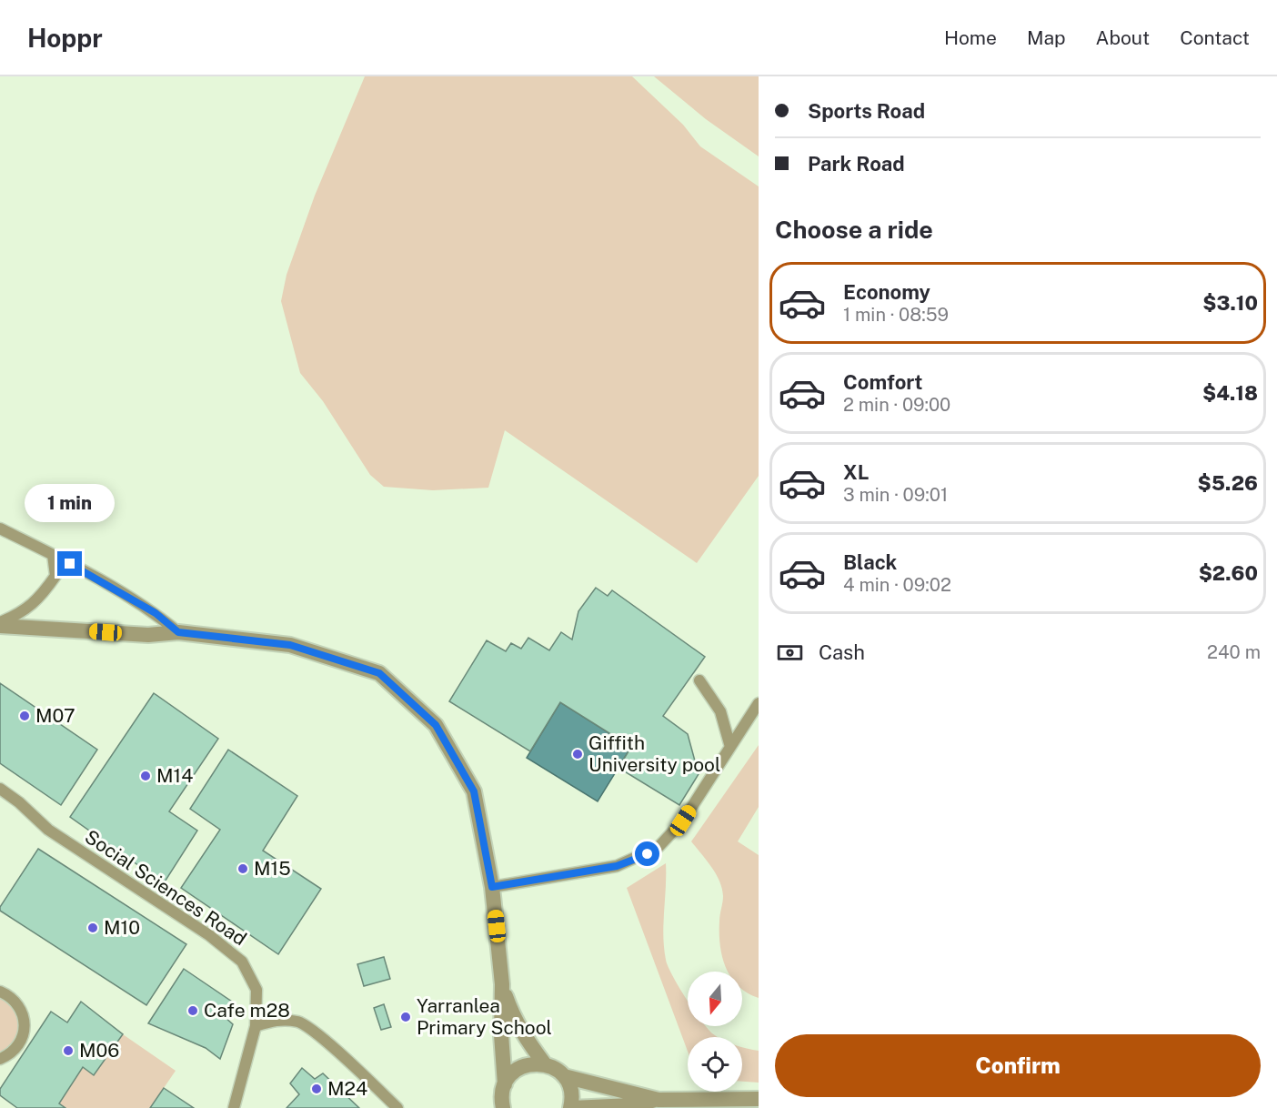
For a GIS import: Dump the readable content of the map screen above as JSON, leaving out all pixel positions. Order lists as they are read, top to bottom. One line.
{"streets":{"lane":["Social Sciences Road"]},"places":["M07","Giffith University pool","M14","M15","M10","Cafe m28","Yarranlea Primary School","M06","M24"],"north":"bottom","page":{"header":"Hoppr","nav":["Home","Map","About","Contact"],"banner":["Sports Road","Park Road"],"heading":"Choose a ride","list":[{"name":"Economy","note":"1 min · 08:59","value":"$3.10"},{"name":"Comfort","note":"2 min · 09:00","value":"$4.18"},{"name":"XL","note":"3 min · 09:01","value":"$5.26"},{"name":"Black","note":"4 min · 09:02","value":"$2.60"}],"bubble":"1 min","pay":["Cash","240 m"],"buttons":"Confirm"}}
